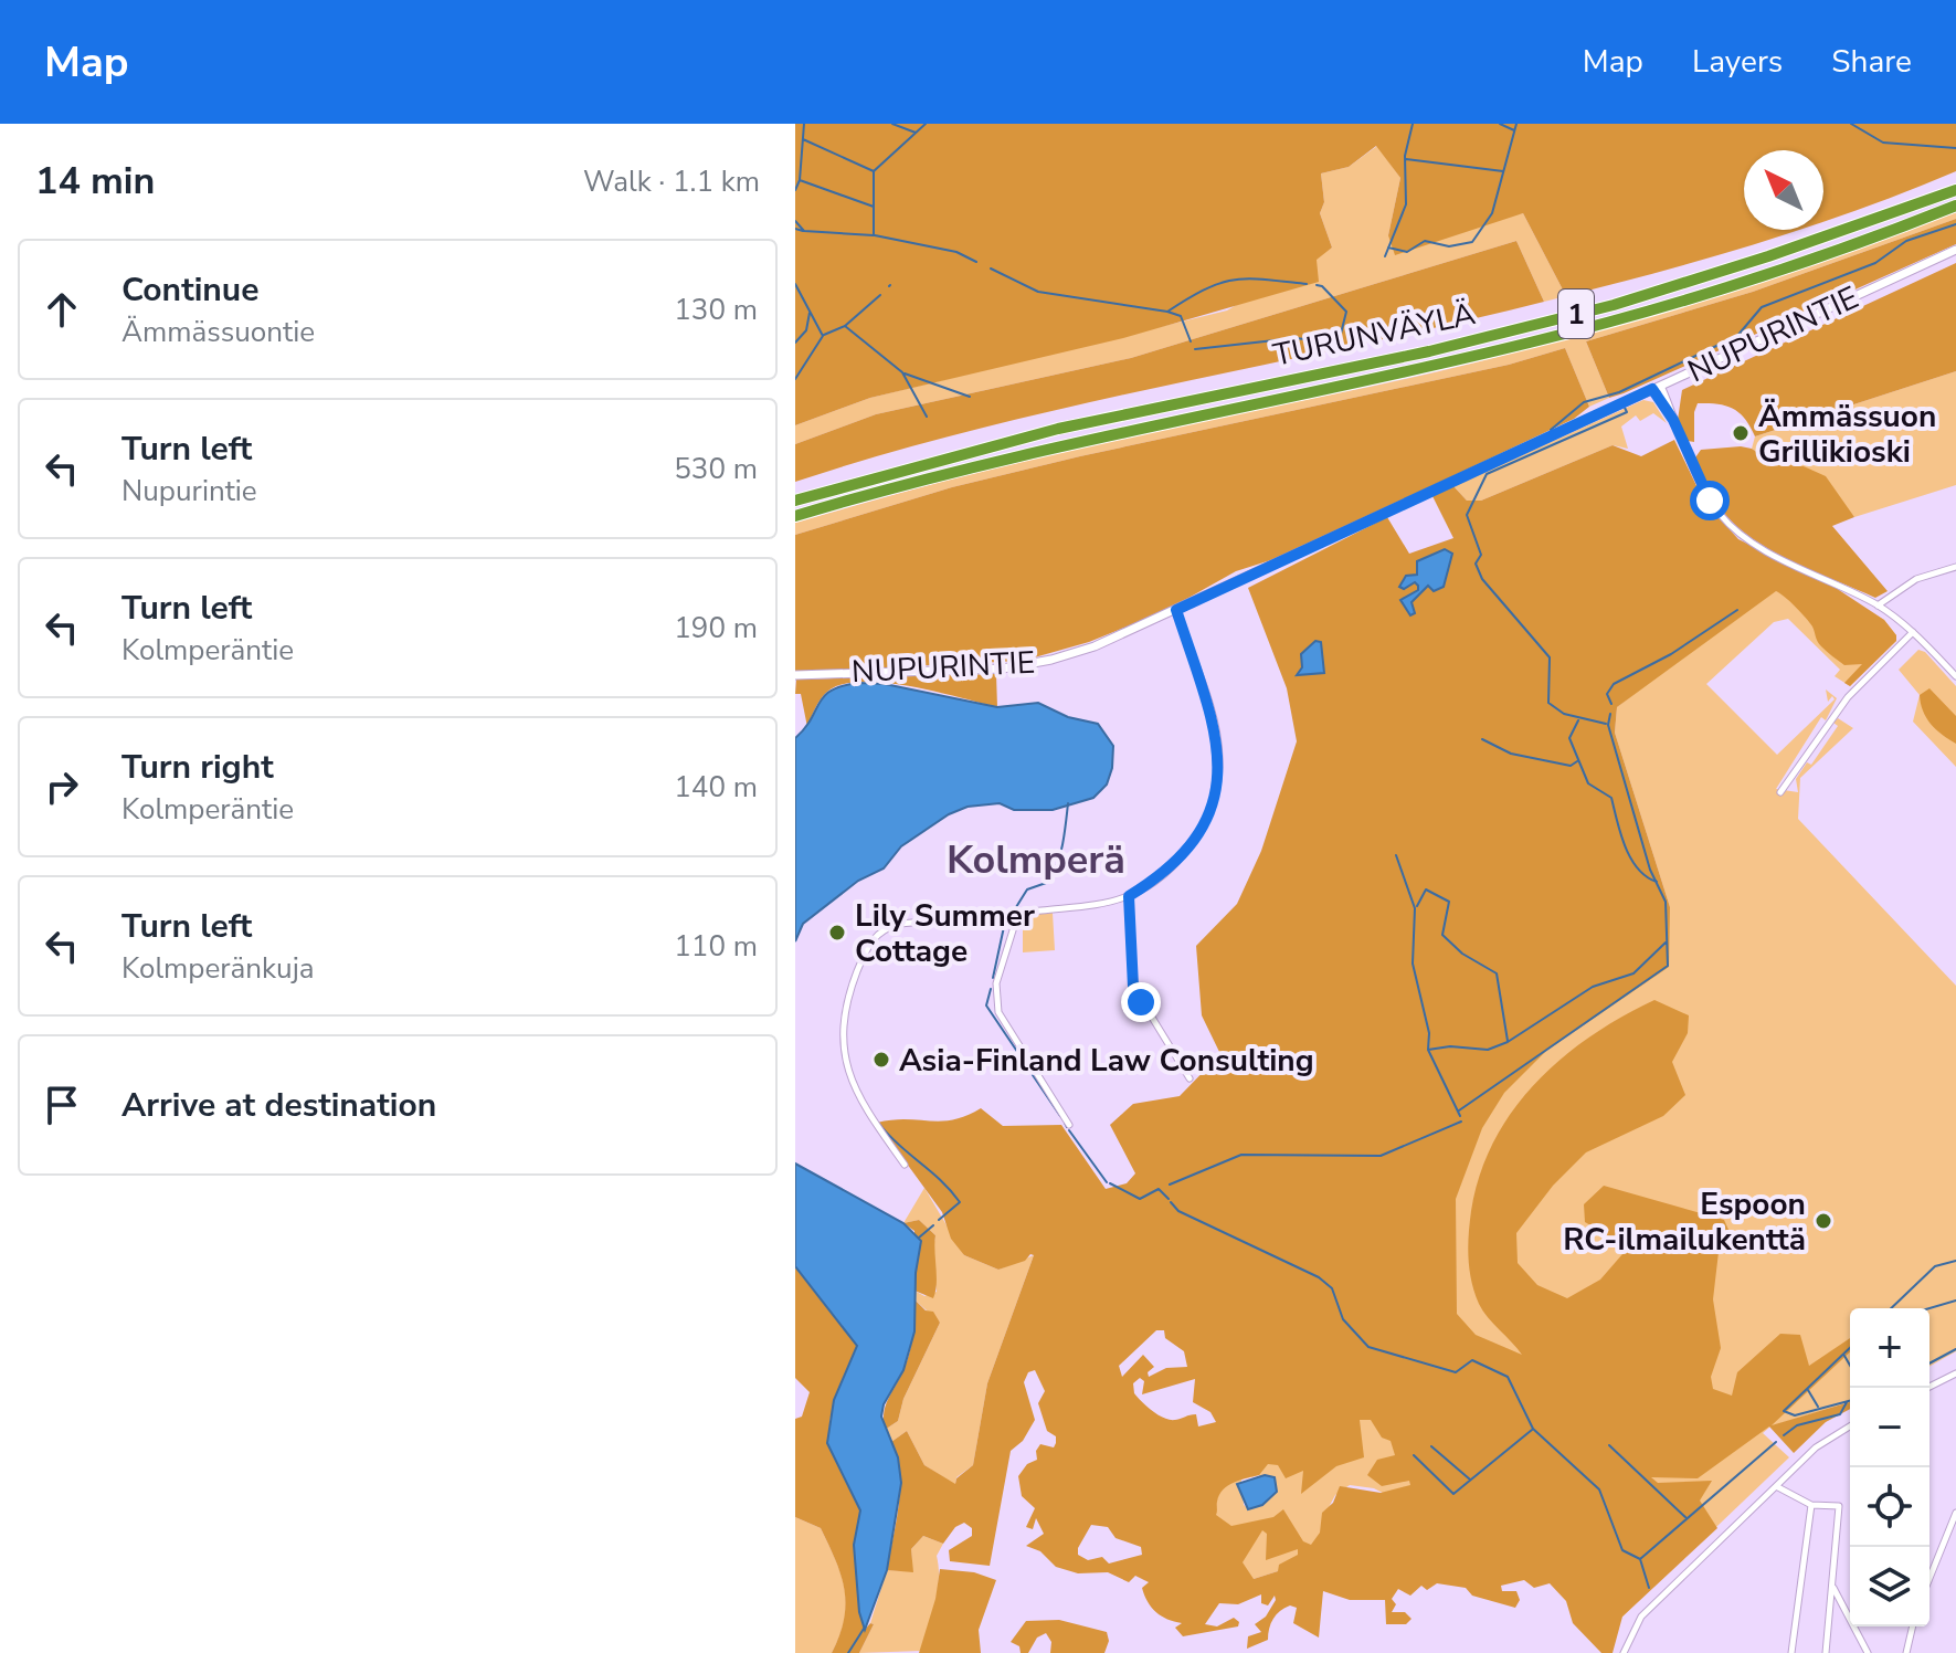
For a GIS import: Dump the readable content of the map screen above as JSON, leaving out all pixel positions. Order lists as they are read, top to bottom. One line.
{"streets":{"highway":["1","TURUNVÄYLÄ"],"main road":["NUPURINTIE"]},"districts":["Kolmperä"],"places":["Ämmässuon Grillikioski","Lily Summer Cottage","Asia-Finland Law Consulting","Espoon RC-ilmailukenttä"],"north":"top left","page":{"header":"Map","nav":["Map","Layers","Share"],"heading":["14 min","Walk · 1.1 km"],"list":[["Continue","Ämmässuontie","130 m"],["Turn left","Nupurintie","530 m"],["Turn left","Kolmperäntie","190 m"],["Turn right","Kolmperäntie","140 m"],["Turn left","Kolmperänkuja","110 m"],"Arrive at destination"],"map_buttons":["+","−"]}}
